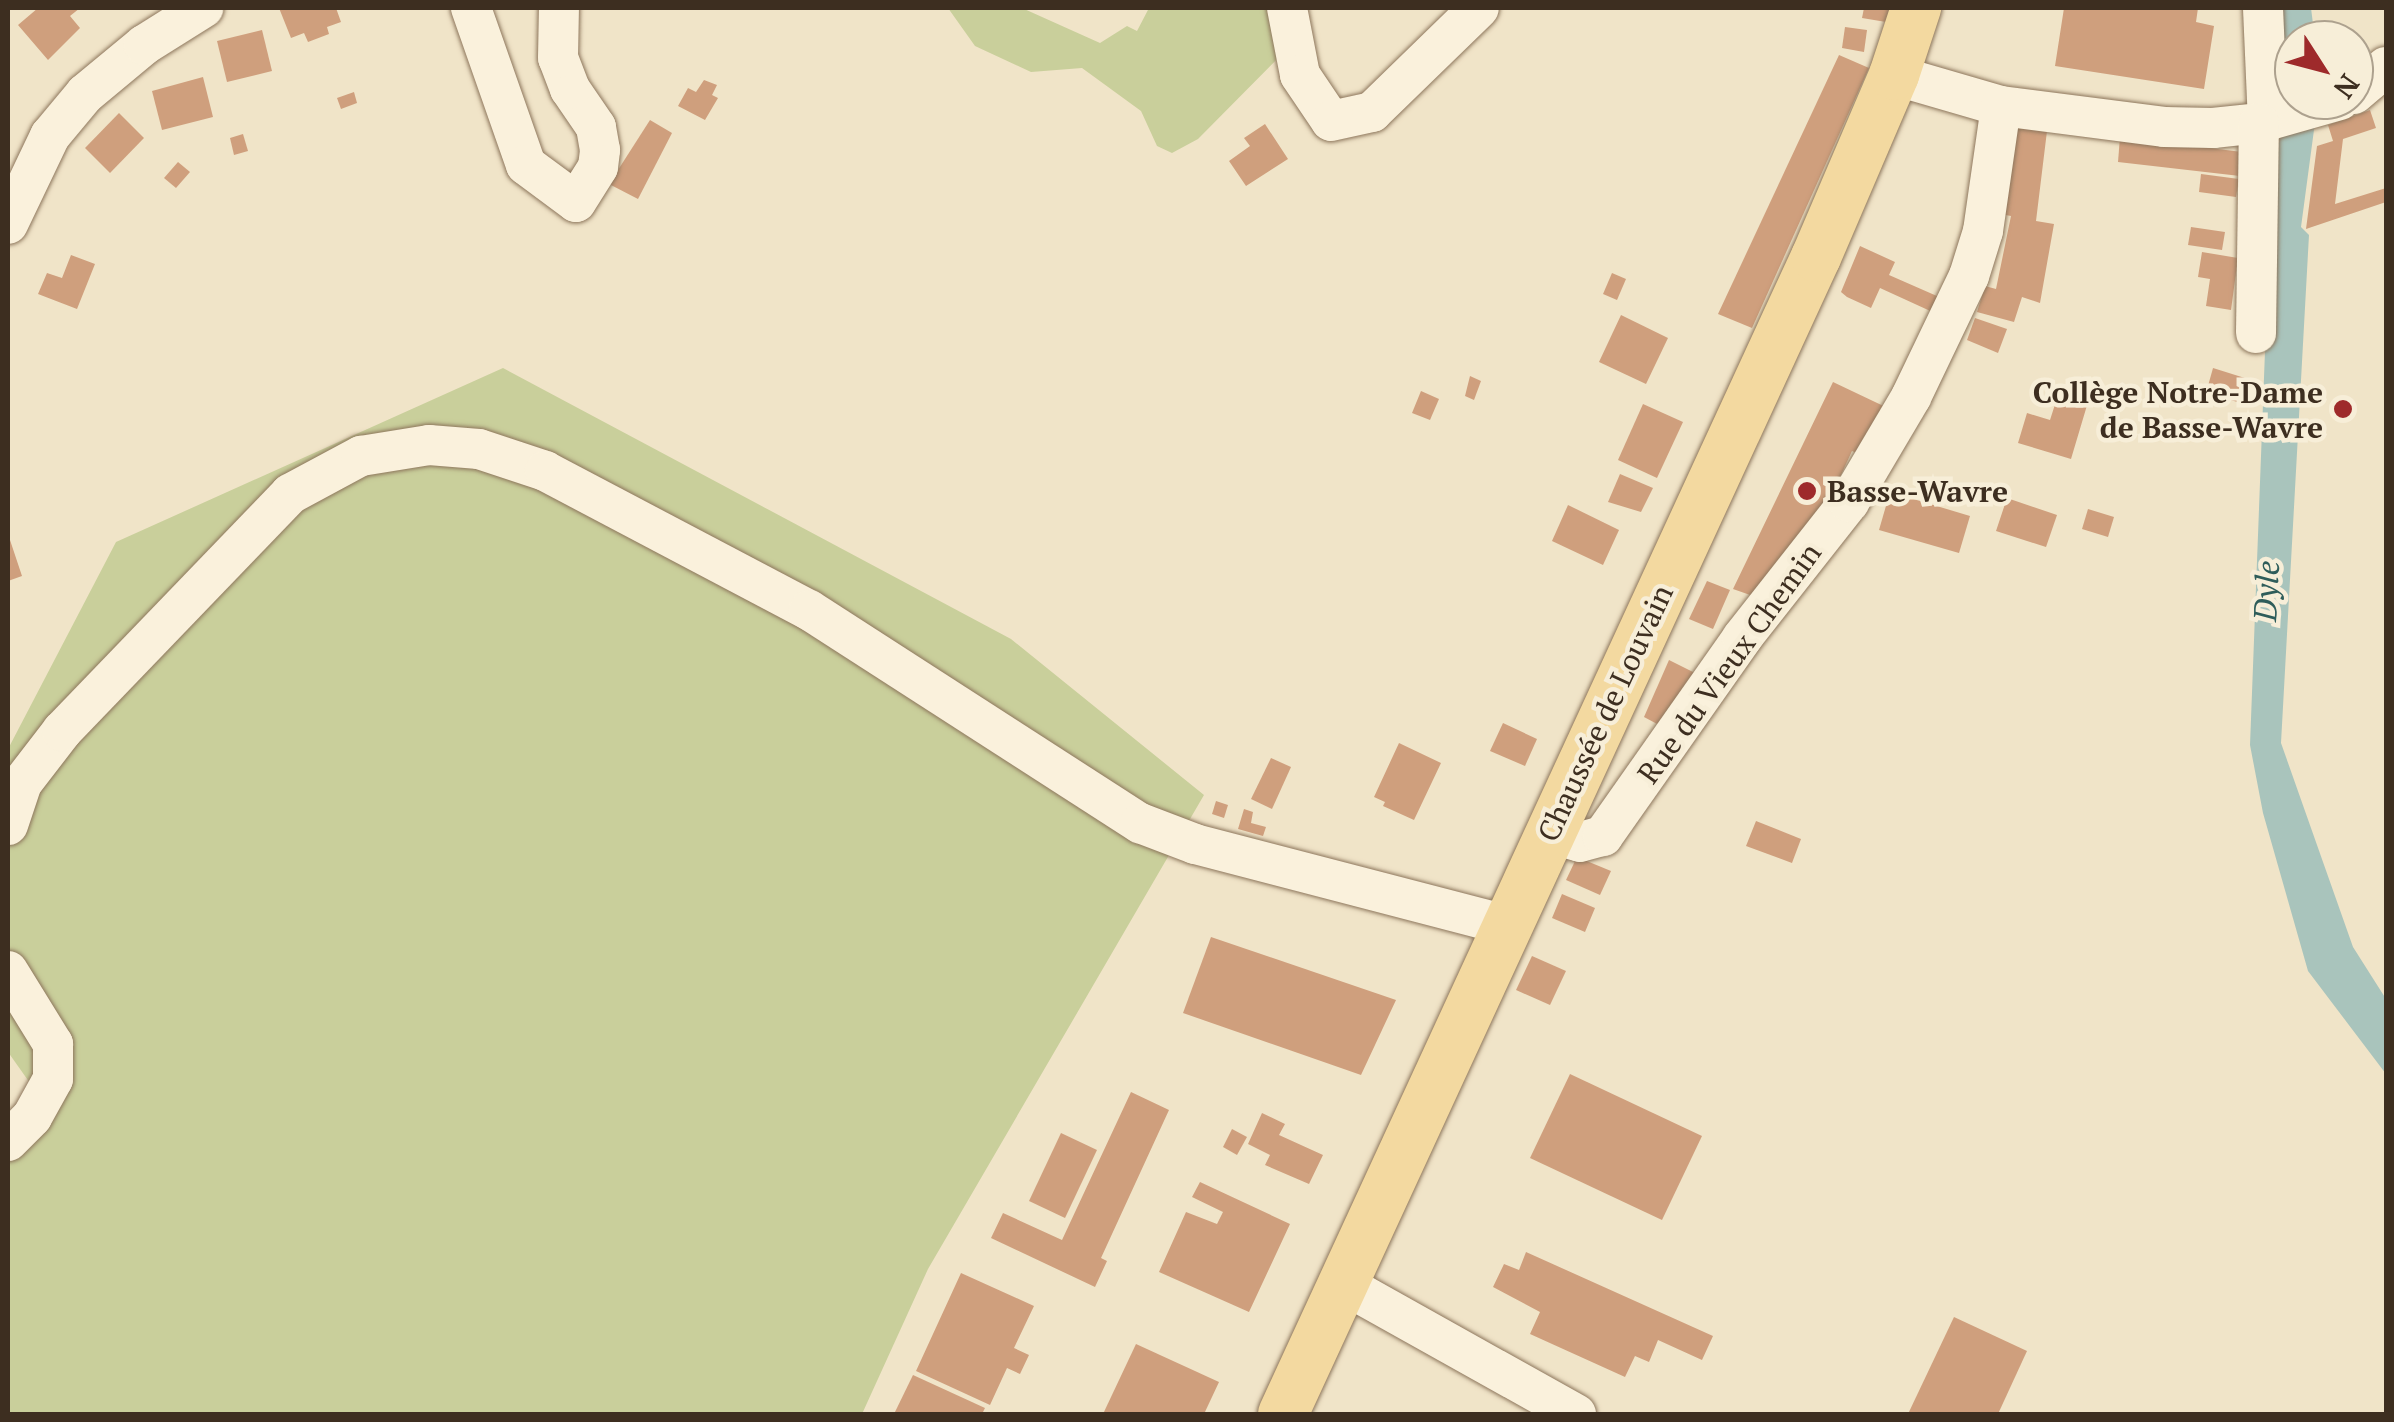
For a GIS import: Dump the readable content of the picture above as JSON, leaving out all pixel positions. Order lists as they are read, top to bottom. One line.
{"streets":{"main road":["Chaussée de Louvain"],"street":["Rue du Vieux Chemin"]},"crossings":[["Rue du Vieux Chemin","Chaussée de Louvain"]],"water":["Dyle"],"places":["Collège Notre-Dame de Basse-Wavre","Basse-Wavre"],"north":"bottom right"}
